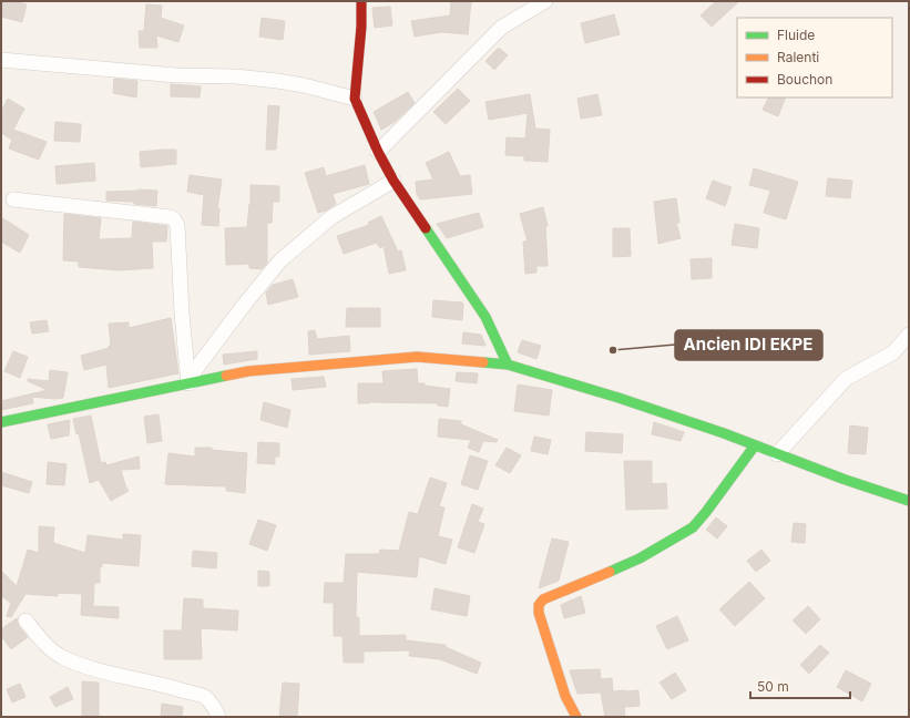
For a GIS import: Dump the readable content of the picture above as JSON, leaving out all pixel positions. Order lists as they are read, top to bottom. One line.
{"places":["Ancien IDI EKPE"],"legend":["Fluide","Ralenti","Bouchon"],"scale_bar":"50 m"}
